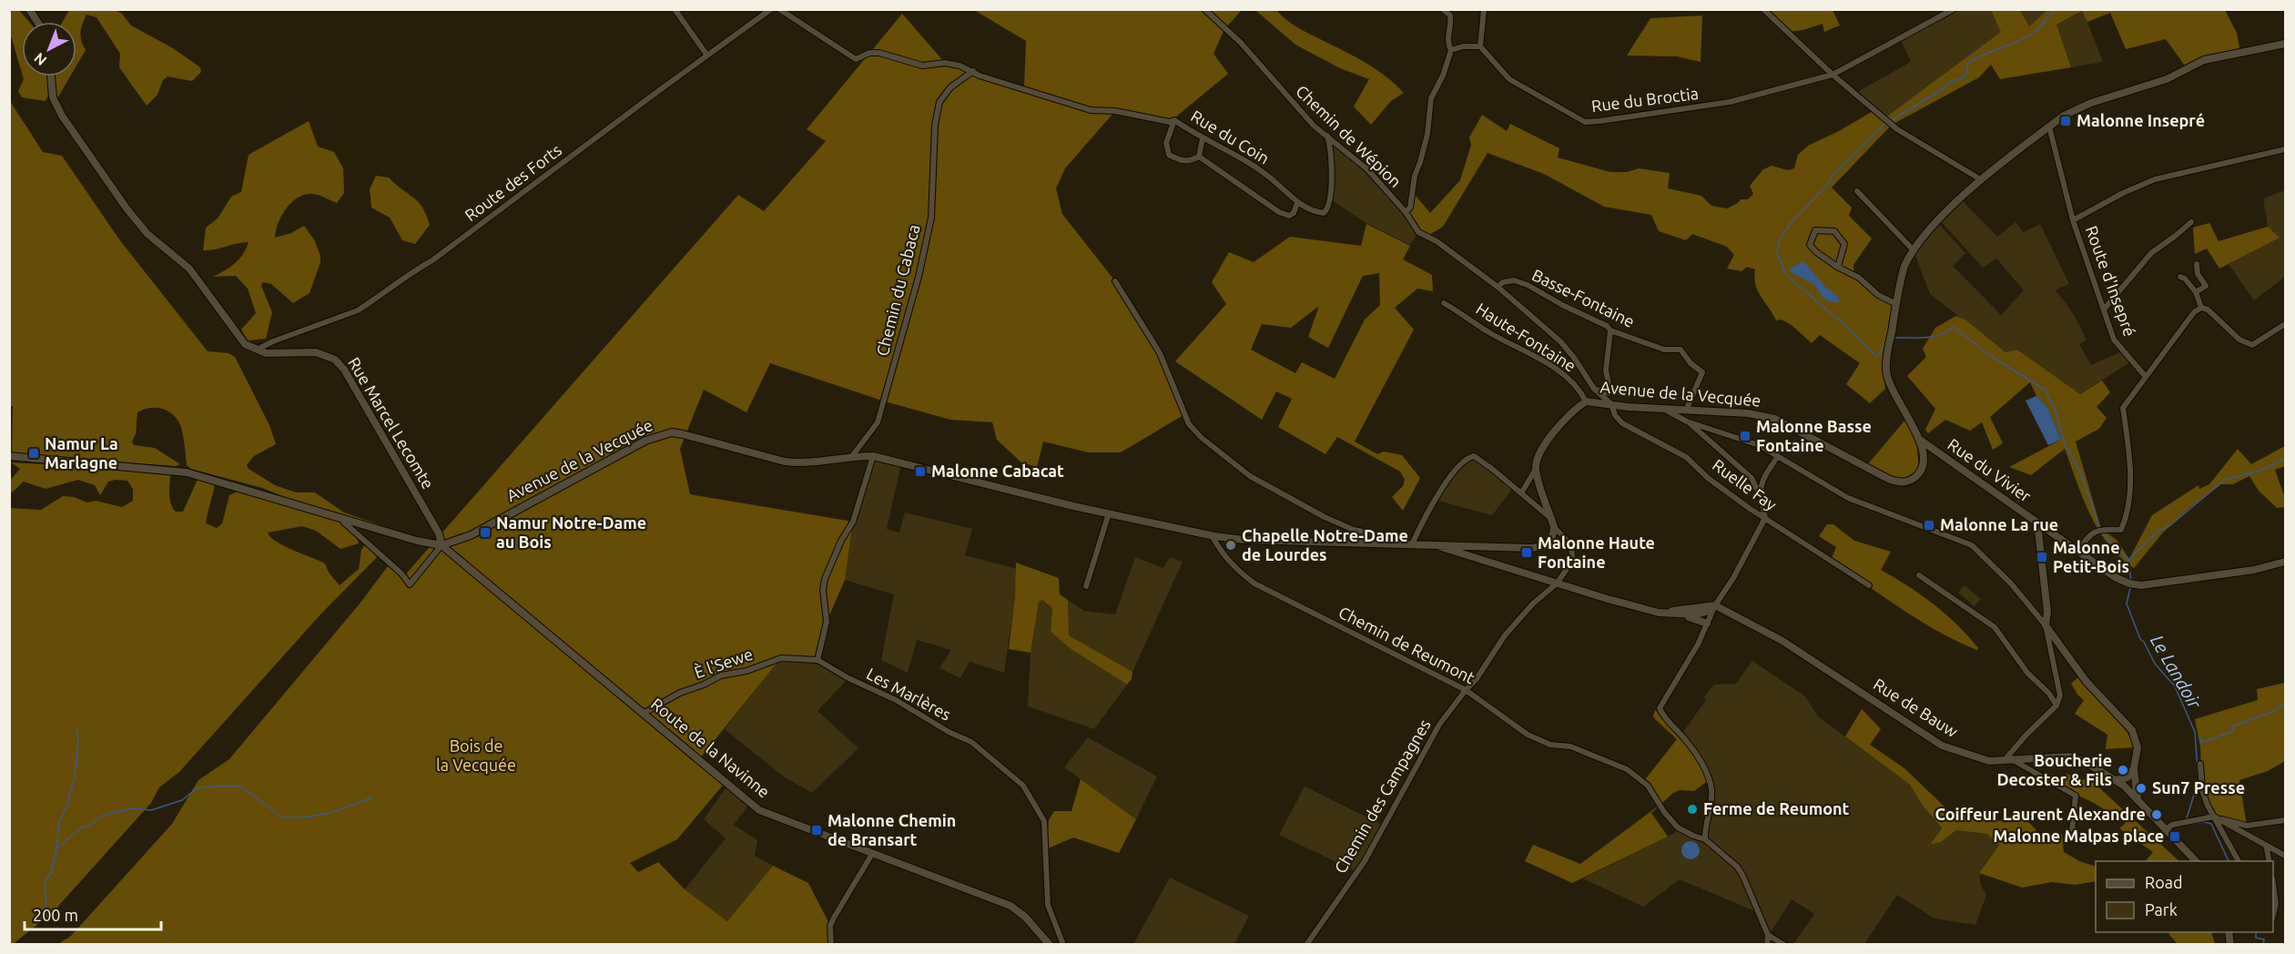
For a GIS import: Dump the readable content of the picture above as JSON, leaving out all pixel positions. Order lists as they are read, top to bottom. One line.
{"streets":{"street":["Rue du Broctia","Chemin de Wépion","Rue du Coin","Route des Forts","Route d'Insepré","Chemin du Cabaca","Basse-Fontaine","Haute-Fontaine","Avenue de la Vecquée","Rue Marcel Lecomte","Rue du Vivier","Ruelle Fay","Chemin de Reumont","È l'Sewe","Les Marlères","Rue de Bauw","Route de la Navinne","Chemin des Campagnes"]},"crossings":[["Chemin de Wépion","Rue du Coin"],["Rue du Coin","Chemin du Cabaca"],["Route des Forts","Rue Marcel Lecomte"],["Route d'Insepré","Avenue de la Vecquée"],["Chemin du Cabaca","Avenue de la Vecquée"],["Basse-Fontaine","Avenue de la Vecquée"],["Haute-Fontaine","Avenue de la Vecquée"],["Avenue de la Vecquée","Rue Marcel Lecomte"],["Avenue de la Vecquée","Rue du Vivier"],["Avenue de la Vecquée","Ruelle Fay"],["Avenue de la Vecquée","Chemin de Reumont"],["Avenue de la Vecquée","Route de la Navinne"],["Avenue de la Vecquée","Chemin des Campagnes"],["Rue Marcel Lecomte","Route de la Navinne"],["Chemin de Reumont","Chemin des Campagnes"],["È l'Sewe","Les Marlères"],["È l'Sewe","Route de la Navinne"]],"water":["Le Landoir"],"parks":["Bois de la Vecquée"],"places":{"transit":["Malonne Insepré","Malonne Basse Fontaine","Namur La Marlagne","Malonne Cabacat","Malonne La rue","Namur Notre-Dame au Bois","Malonne Haute Fontaine","Malonne Petit-Bois","Malonne Chemin de Bransart","Malonne Malpas place"],"other":["Chapelle Notre-Dame de Lourdes","Boucherie Decoster & Fils","Sun7 Presse","Ferme de Reumont","Coiffeur Laurent Alexandre"]},"legend":["Road","Park"],"scale_bar":"200 m","north":"bottom left"}
